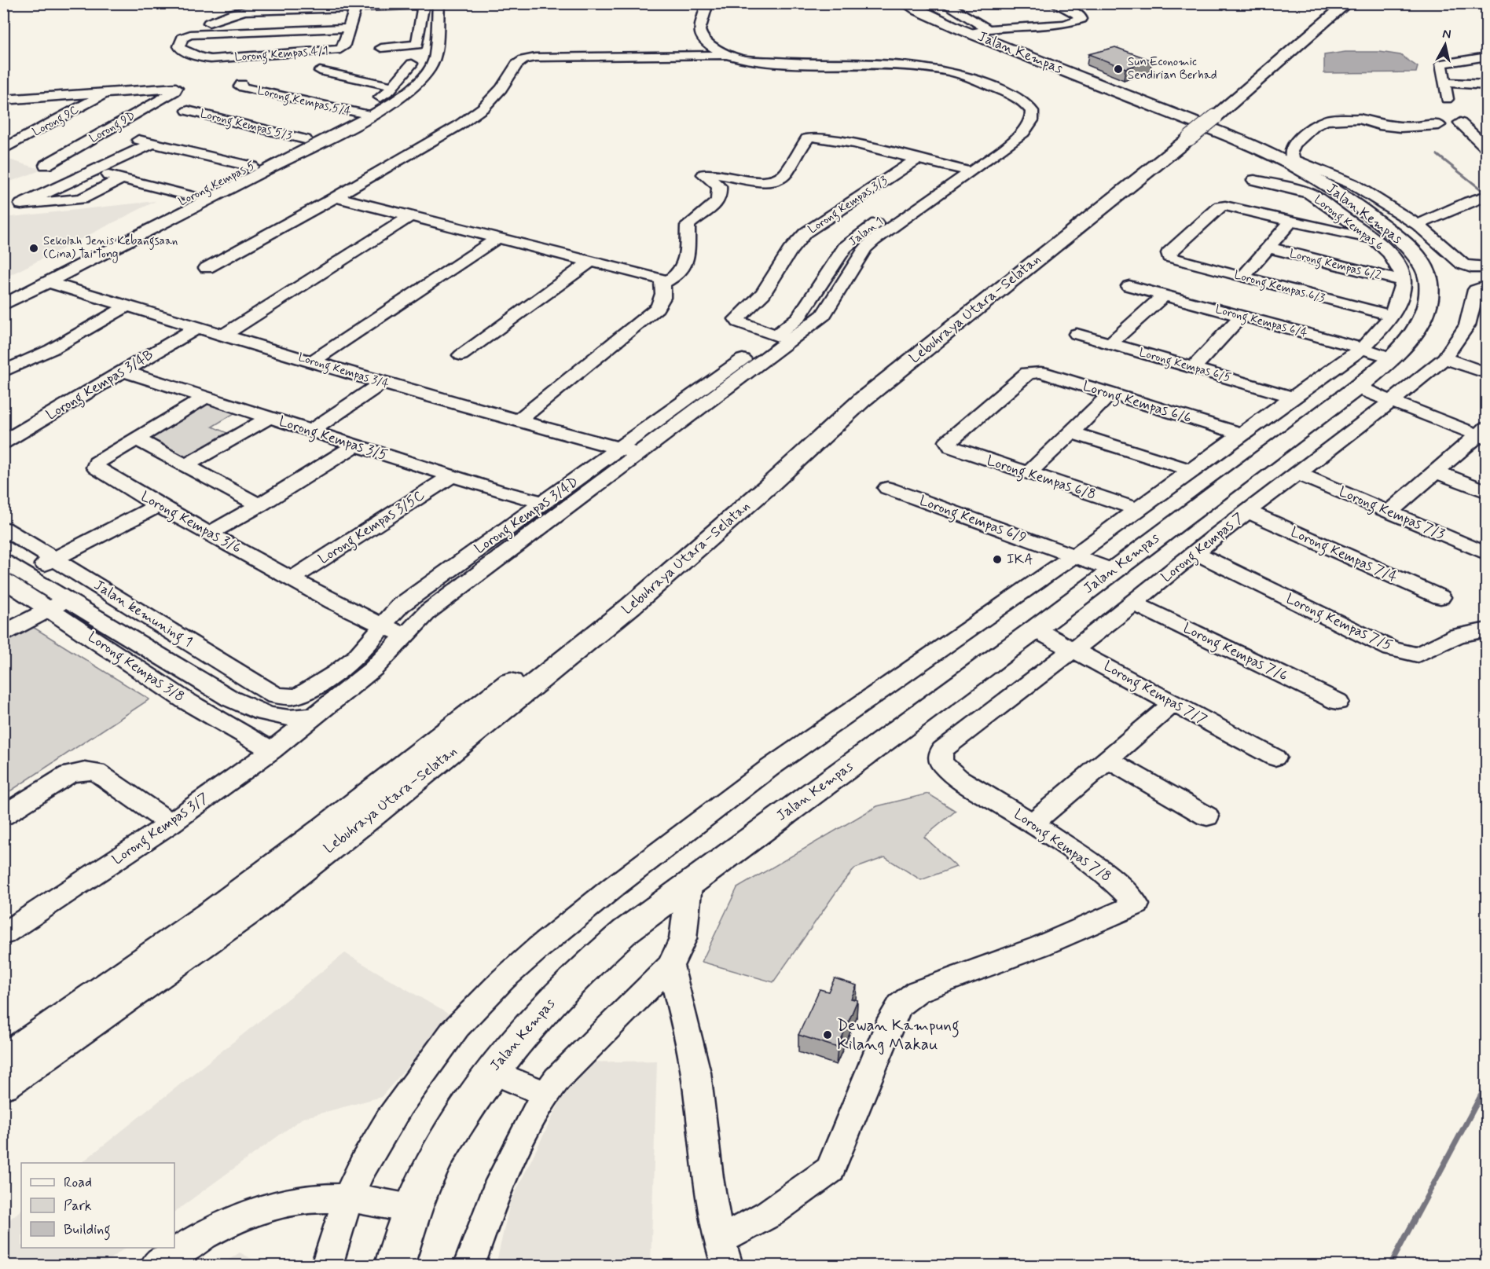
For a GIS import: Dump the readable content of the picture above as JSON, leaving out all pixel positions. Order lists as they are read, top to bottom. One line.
{"streets":{"main road":["Jalan Kempas","Lebuhraya Utara–Selatan"],"street":["Lorong Kempas 4/1","Lorong Kempas 5/4","Lorong 9C","Lorong Kempas 5/3","Lorong 9D","Lorong Kempas 5","Lorong Kempas 3/3","Lorong Kempas 6","Lorong Kempas 6/2","Lorong Kempas 6/3","Lorong Kempas 6/4","Lorong Kempas 6/5","Lorong Kempas 3/4","Lorong Kempas 3/4B","Lorong Kempas 6/6","Lorong Kempas 3/5","Lorong Kempas 6/8","Lorong Kempas 7/3","Lorong Kempas 3/4D","Lorong Kempas 6/9","Lorong Kempas 3/6","Lorong Kempas 3/5C","Lorong Kempas 7","Lorong Kempas 7/4","Jalan kemuning 1","Lorong Kempas 7/5","Lorong Kempas 7/6","Lorong Kempas 3/8","Lorong Kempas 7/7","Lorong Kempas 3/7","Lorong Kempas 7/8"]},"crossings":[["Jalan Kempas","Lorong Kempas 6/4"],["Jalan Kempas","Lorong Kempas 6/9"],["Jalan Kempas","Lorong Kempas 7/7"],["Lorong Kempas 5/4","Lorong Kempas 5"],["Lorong 9C","Lorong 9D"],["Lorong Kempas 5/3","Lorong Kempas 5"],["Lorong Kempas 3/3","Lorong Kempas 3/4D"],["Lorong Kempas 3/3","Lorong Kempas 3/7"],["Lorong Kempas 6","Lorong Kempas 6/2"],["Lorong Kempas 3/4","Lorong Kempas 3/4B"],["Lorong Kempas 3/4","Lorong Kempas 3/4D"],["Lorong Kempas 3/4","Lorong Kempas 3/7"],["Lorong Kempas 3/4B","Lorong Kempas 3/5"],["Lorong Kempas 6/6","Lorong Kempas 6/8"],["Lorong Kempas 3/5","Lorong Kempas 3/4D"],["Lorong Kempas 3/5","Lorong Kempas 3/6"],["Lorong Kempas 3/5","Lorong Kempas 3/5C"],["Lorong Kempas 7/3","Lorong Kempas 7"],["Lorong Kempas 3/4D","Lorong Kempas 3/6"],["Lorong Kempas 3/4D","Jalan kemuning 1"],["Lorong Kempas 3/4D","Lorong Kempas 3/7"],["Lorong Kempas 3/6","Lorong Kempas 3/5C"],["Lorong Kempas 3/6","Lorong Kempas 3/7"],["Lorong Kempas 7","Lorong Kempas 7/4"],["Lorong Kempas 7","Lorong Kempas 7/5"],["Lorong Kempas 7","Lorong Kempas 7/6"],["Lorong Kempas 7","Lorong Kempas 7/7"],["Lorong Kempas 7","Lorong Kempas 7/8"],["Lorong Kempas 3/8","Lorong Kempas 3/7"]],"places":["Sun Economic Sendirian Berhad","Sekolah Jenis Kebangsaan (Cina) Tai Tong","IKA","Dewan Kampung Kilang Makau"],"legend":["Road","Park","Building"],"north":"top"}
